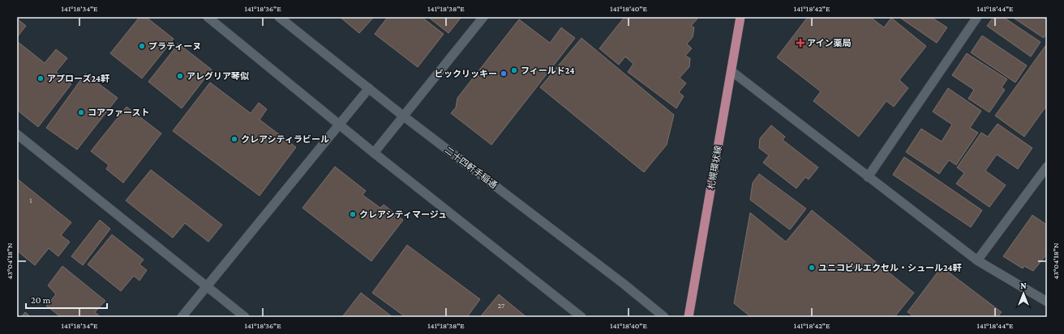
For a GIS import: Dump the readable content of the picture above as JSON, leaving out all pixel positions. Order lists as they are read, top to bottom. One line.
{"streets":{"main road":["札幌環状線"],"street":["二十四軒手稲通"]},"places":{"health":["アイン薬局"],"other":["プラティーヌ","フィールド24","ビックリッキー","アレグリア琴似","アプローズ24軒","コアファースト","クレアシティラビール","クレアシティマージュ","ユニコビルエクセル・シュール24軒"]},"house_numbers":["1","27"],"scale_bar":"20 m","north":"top","coordinates":["141°18'34\"E","141°18'36\"E","141°18'38\"E","141°18'40\"E","141°18'42\"E","141°18'44\"E","43°04'18\"N"]}
